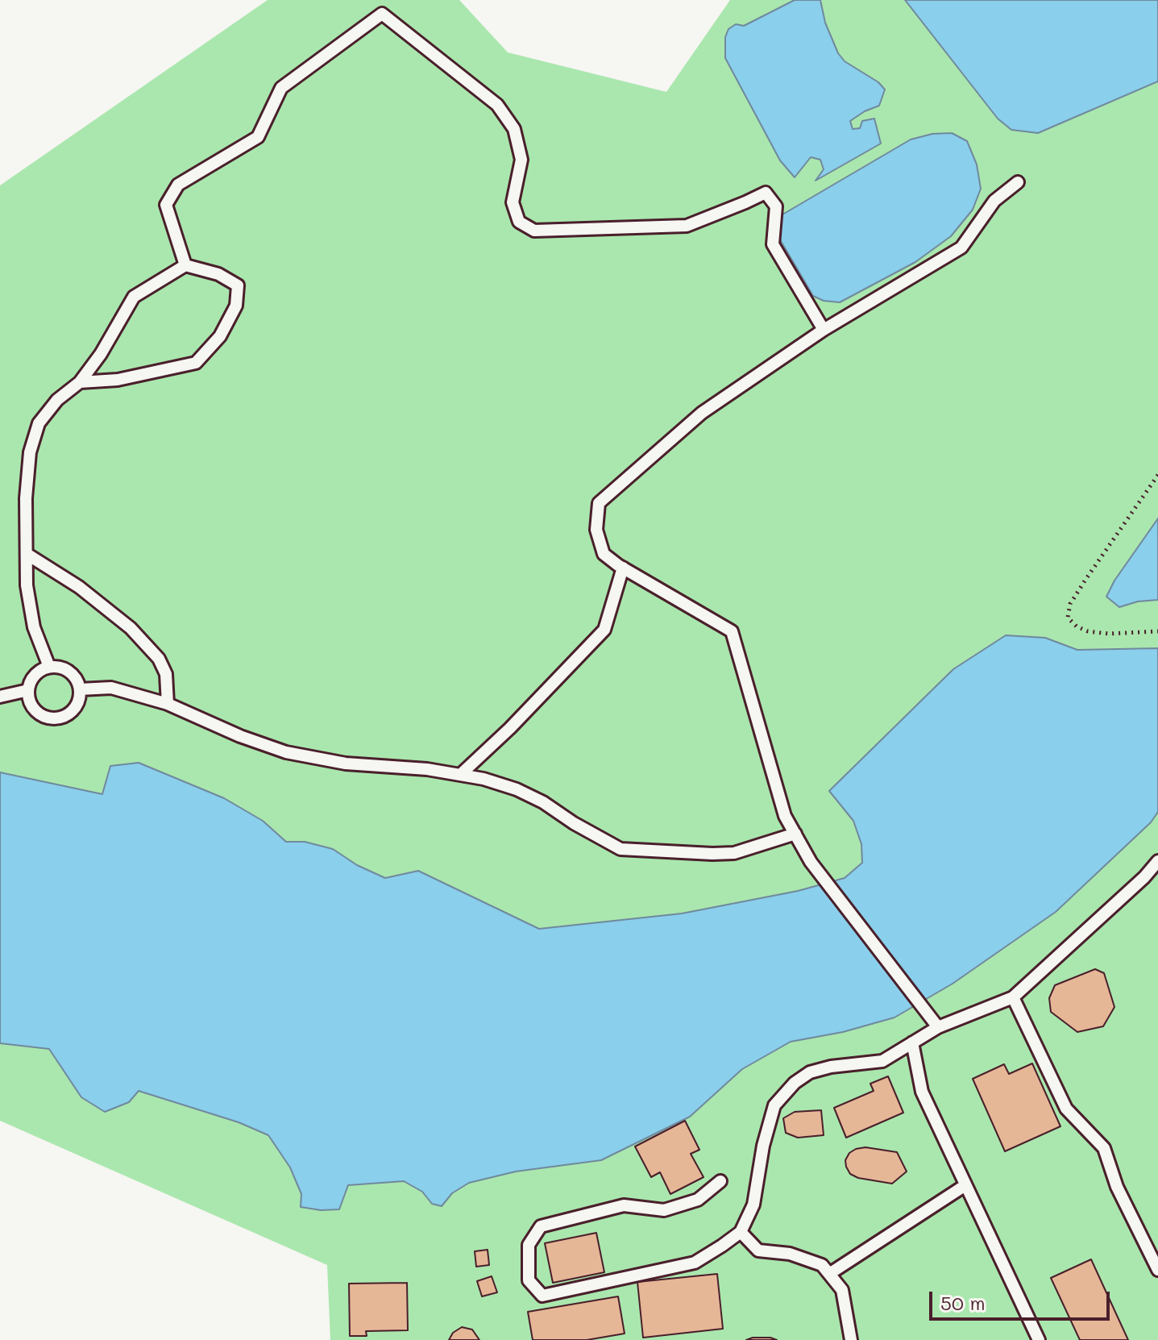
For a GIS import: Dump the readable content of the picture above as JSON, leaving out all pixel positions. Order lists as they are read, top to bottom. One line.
{"scale_bar":"50 m"}
